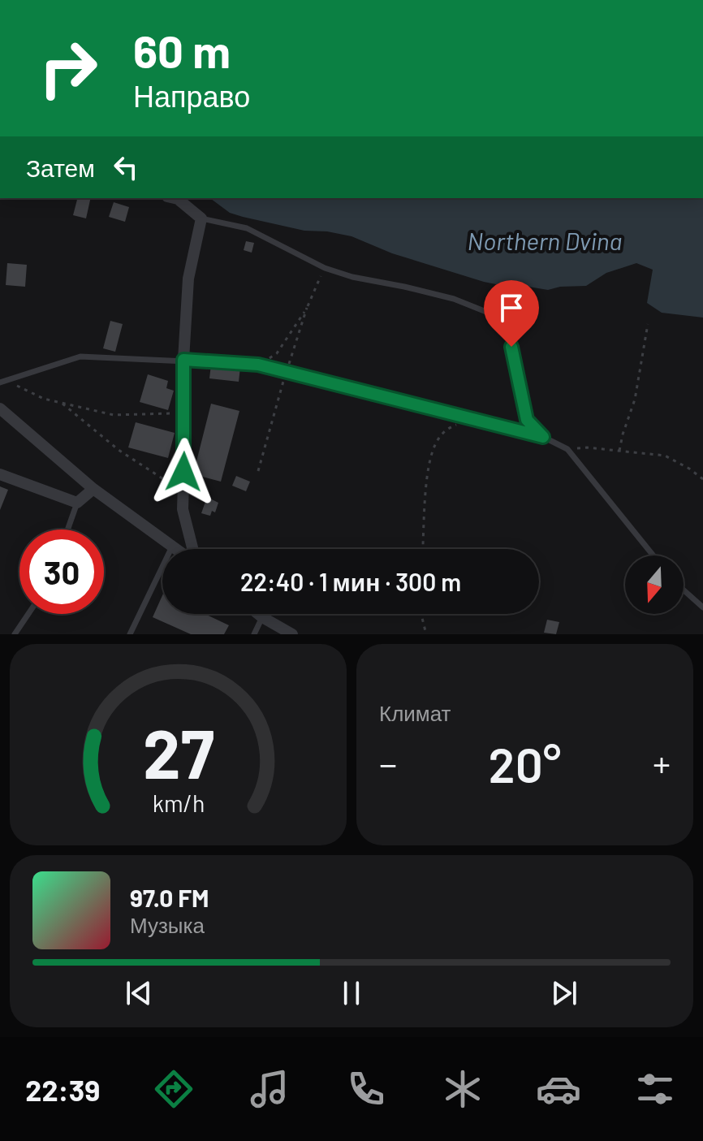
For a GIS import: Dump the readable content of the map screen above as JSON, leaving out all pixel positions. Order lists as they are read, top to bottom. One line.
{"water":["Northern Dvina"],"north":"bottom","page":{"turn":["60 m","Направо"],"then":"Затем","limit":"30","trip":"22:40 · 1 мин · 300 m","tile":"Климат","heat":["−","20°","+"],"song":["97.0 FM","Музыка"],"tabs":"22:39","gauge":["27","km/h"]}}
